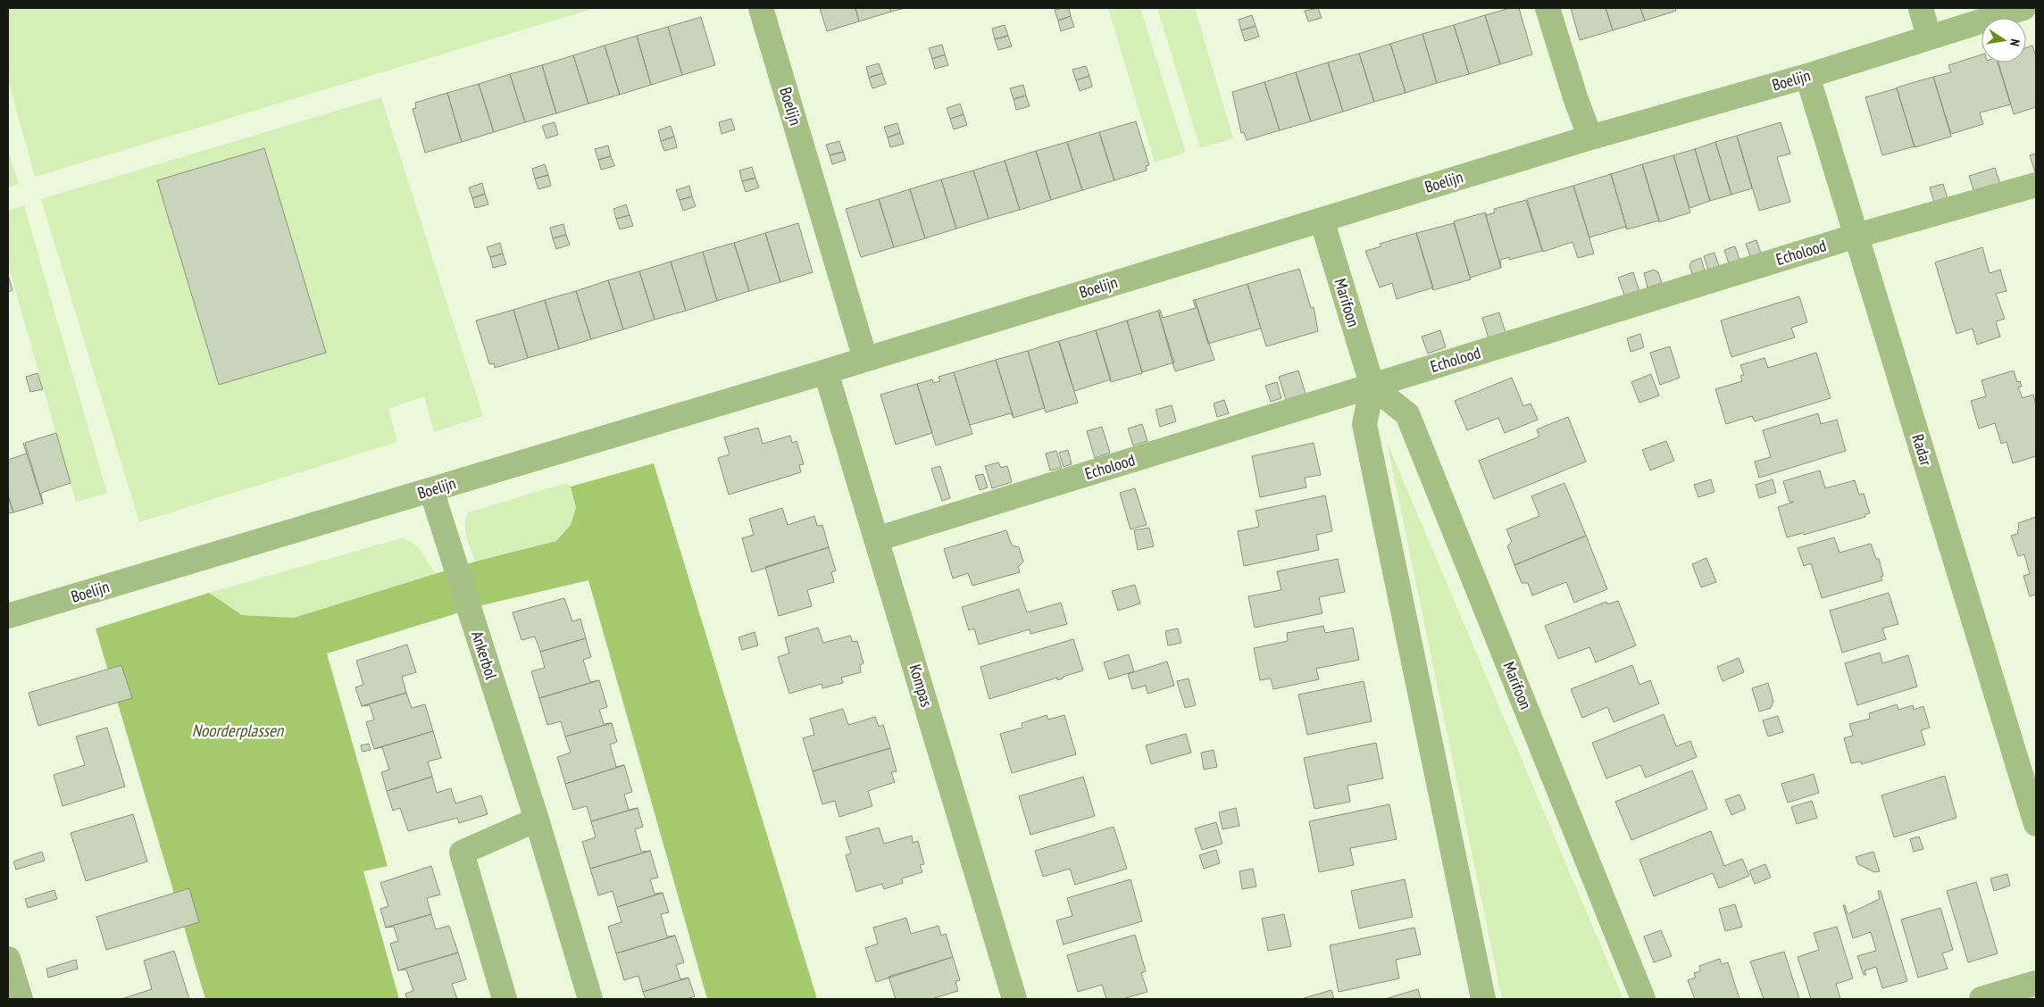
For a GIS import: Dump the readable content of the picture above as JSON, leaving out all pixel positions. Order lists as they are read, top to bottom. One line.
{"streets":{"street":["Boelijn","Echolood","Marifoon","Radar","Ankerbol","Kompas"]},"crossings":[["Boelijn","Marifoon"],["Boelijn","Radar"],["Boelijn","Ankerbol"],["Boelijn","Kompas"],["Echolood","Marifoon"],["Echolood","Radar"],["Echolood","Kompas"]],"water":["Noorderplassen"],"north":"right"}
